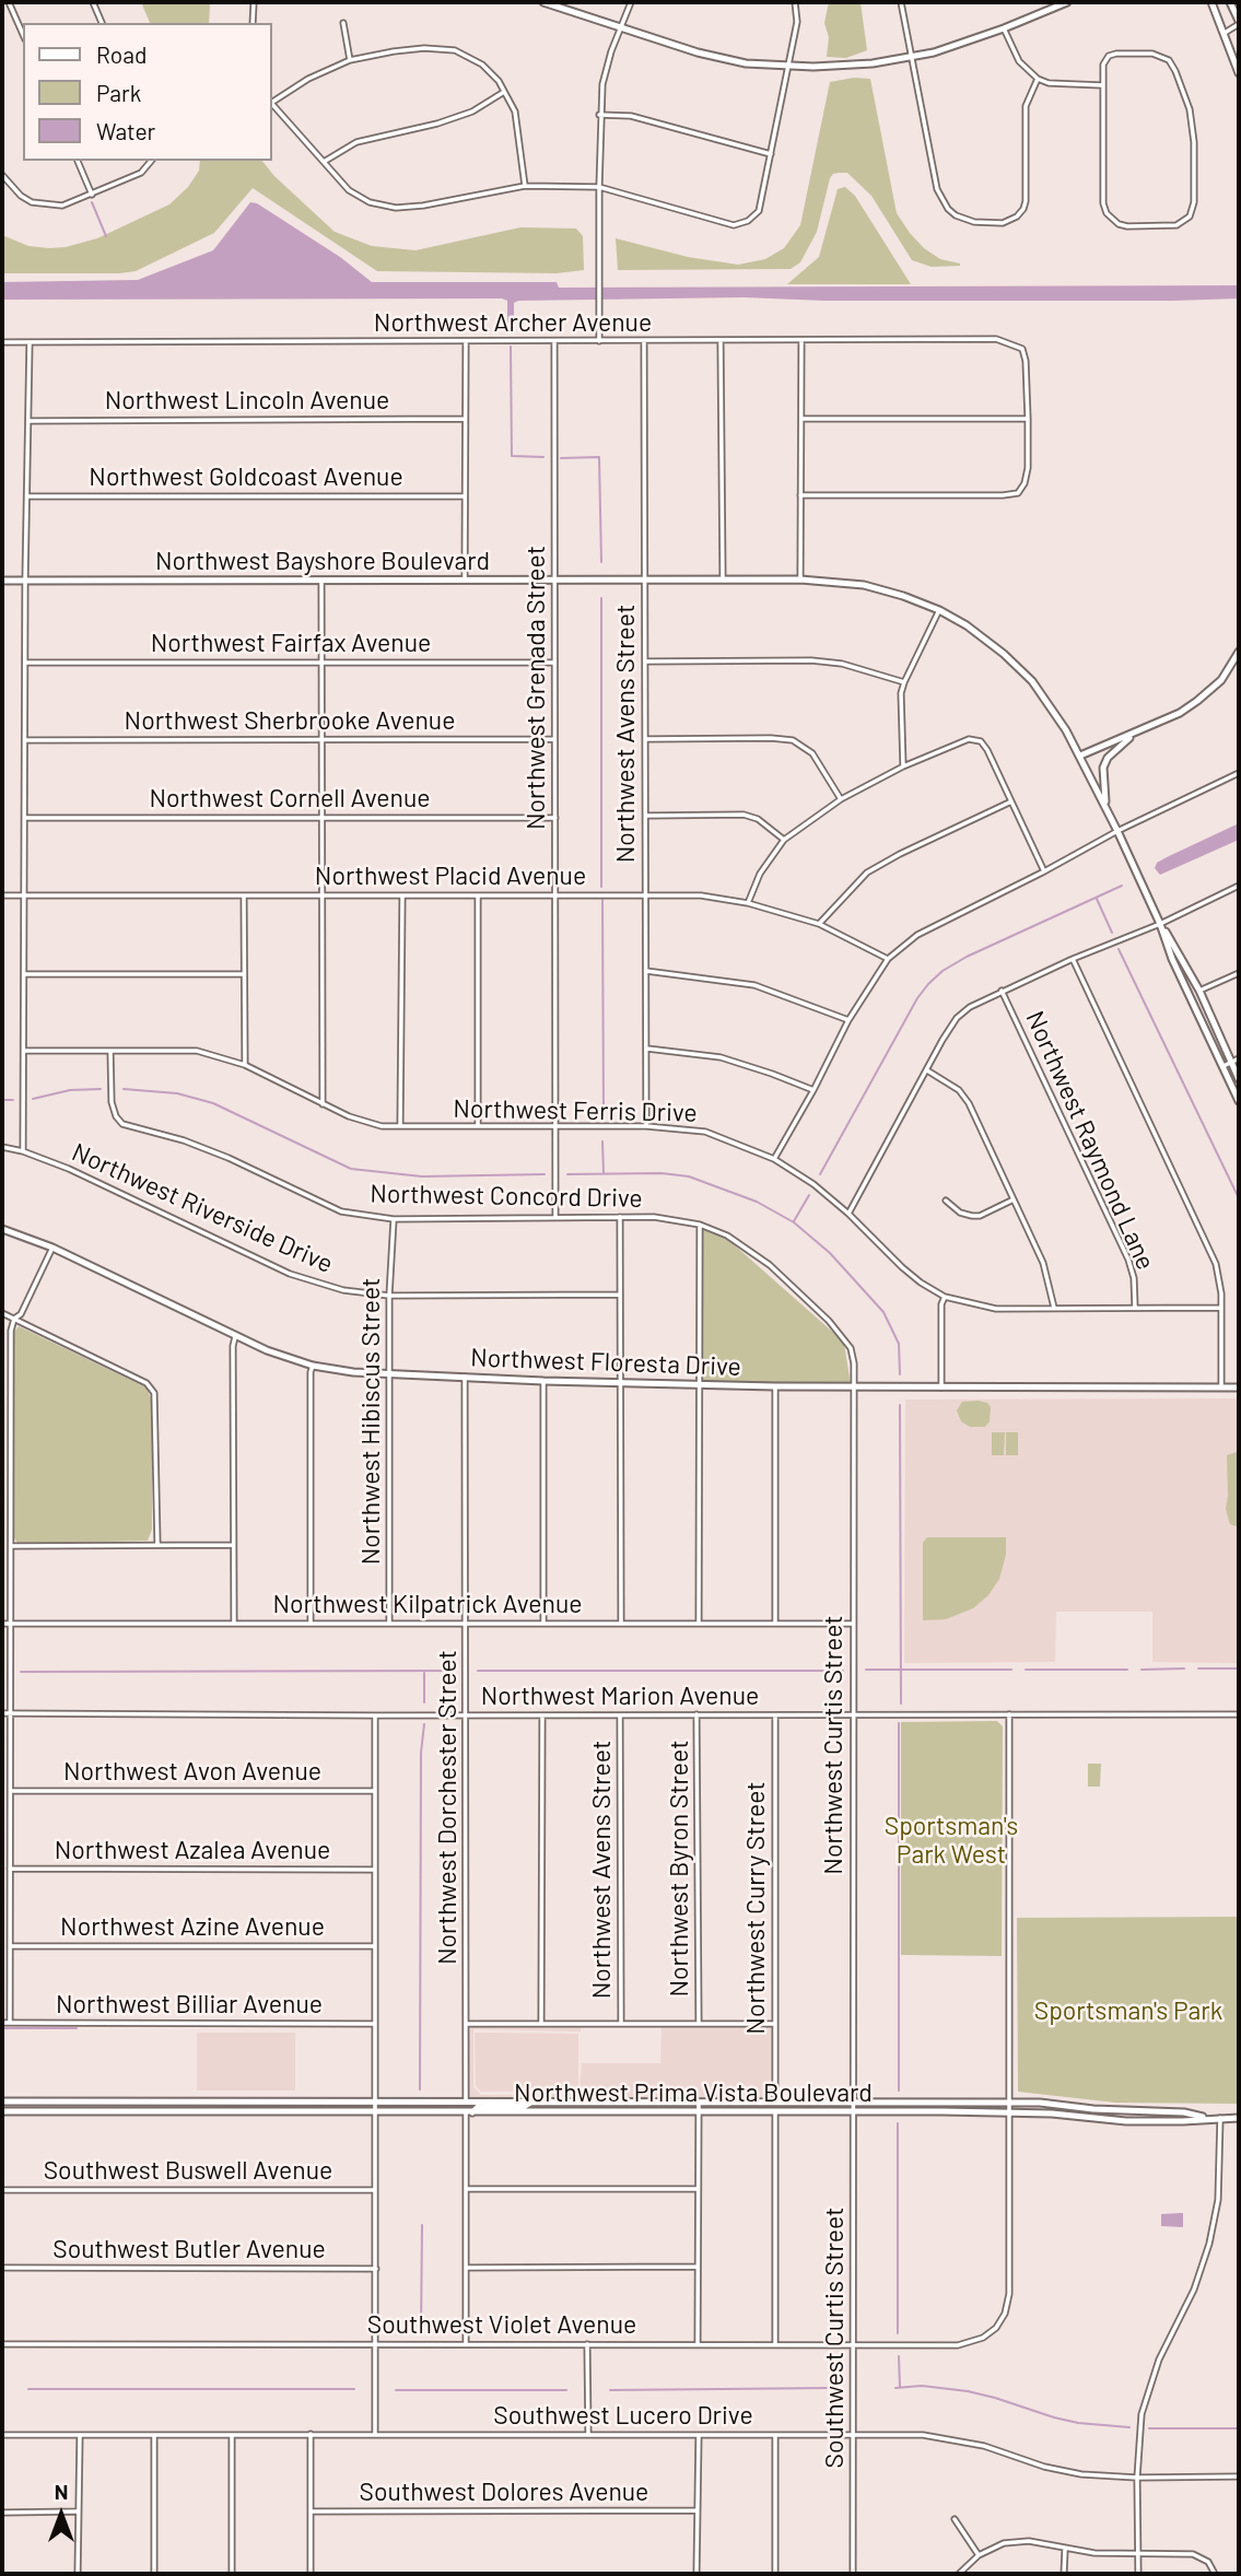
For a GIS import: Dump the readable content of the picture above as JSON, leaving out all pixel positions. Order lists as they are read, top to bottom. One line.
{"streets":{"main road":["Northwest Bayshore Boulevard","Northwest Floresta Drive","Northwest Prima Vista Boulevard"],"street":["Northwest Archer Avenue","Northwest Lincoln Avenue","Northwest Goldcoast Avenue","Northwest Fairfax Avenue","Northwest Grenada Street","Northwest Sherbrooke Avenue","Northwest Avens Street","Northwest Cornell Avenue","Northwest Placid Avenue","Northwest Ferris Drive","Northwest Raymond Lane","Northwest Concord Drive","Northwest Riverside Drive","Northwest Hibiscus Street","Northwest Kilpatrick Avenue","Northwest Marion Avenue","Northwest Curtis Street","Northwest Avon Avenue","Northwest Dorchester Street","Northwest Azalea Avenue","Northwest Byron Street","Northwest Curry Street","Northwest Azine Avenue","Northwest Billiar Avenue","Southwest Buswell Avenue","Southwest Butler Avenue","Southwest Violet Avenue","Southwest Curtis Street","Southwest Lucero Drive","Southwest Dolores Avenue"]},"crossings":[["Northwest Archer Avenue","Northwest Grenada Street"],["Northwest Archer Avenue","Northwest Avens Street"],["Northwest Bayshore Boulevard","Northwest Grenada Street"],["Northwest Bayshore Boulevard","Northwest Avens Street"],["Northwest Fairfax Avenue","Northwest Grenada Street"],["Northwest Grenada Street","Northwest Sherbrooke Avenue"],["Northwest Grenada Street","Northwest Cornell Avenue"],["Northwest Grenada Street","Northwest Placid Avenue"],["Northwest Grenada Street","Northwest Ferris Drive"],["Northwest Grenada Street","Northwest Concord Drive"],["Northwest Avens Street","Northwest Placid Avenue"],["Northwest Avens Street","Northwest Ferris Drive"],["Northwest Avens Street","Northwest Marion Avenue"],["Northwest Ferris Drive","Northwest Raymond Lane"],["Northwest Ferris Drive","Northwest Concord Drive"],["Northwest Concord Drive","Northwest Floresta Drive"],["Northwest Concord Drive","Northwest Hibiscus Street"],["Northwest Concord Drive","Northwest Curtis Street"],["Northwest Riverside Drive","Northwest Hibiscus Street"],["Northwest Floresta Drive","Northwest Hibiscus Street"],["Northwest Floresta Drive","Northwest Curtis Street"],["Northwest Floresta Drive","Northwest Dorchester Street"],["Northwest Hibiscus Street","Northwest Kilpatrick Avenue"],["Northwest Kilpatrick Avenue","Northwest Curtis Street"],["Northwest Kilpatrick Avenue","Northwest Dorchester Street"],["Northwest Marion Avenue","Northwest Curtis Street"],["Northwest Marion Avenue","Northwest Dorchester Street"],["Northwest Marion Avenue","Northwest Byron Street"],["Northwest Marion Avenue","Northwest Curry Street"],["Northwest Curtis Street","Northwest Prima Vista Boulevard"],["Northwest Curtis Street","Southwest Curtis Street"],["Northwest Dorchester Street","Northwest Prima Vista Boulevard"],["Northwest Curry Street","Northwest Prima Vista Boulevard"],["Northwest Prima Vista Boulevard","Southwest Violet Avenue"],["Northwest Prima Vista Boulevard","Southwest Curtis Street"],["Southwest Violet Avenue","Southwest Curtis Street"],["Southwest Curtis Street","Southwest Lucero Drive"]],"parks":["Sportsman's Park West","Sportsman's Park"],"legend":["Road","Park","Water"],"north":"top"}
